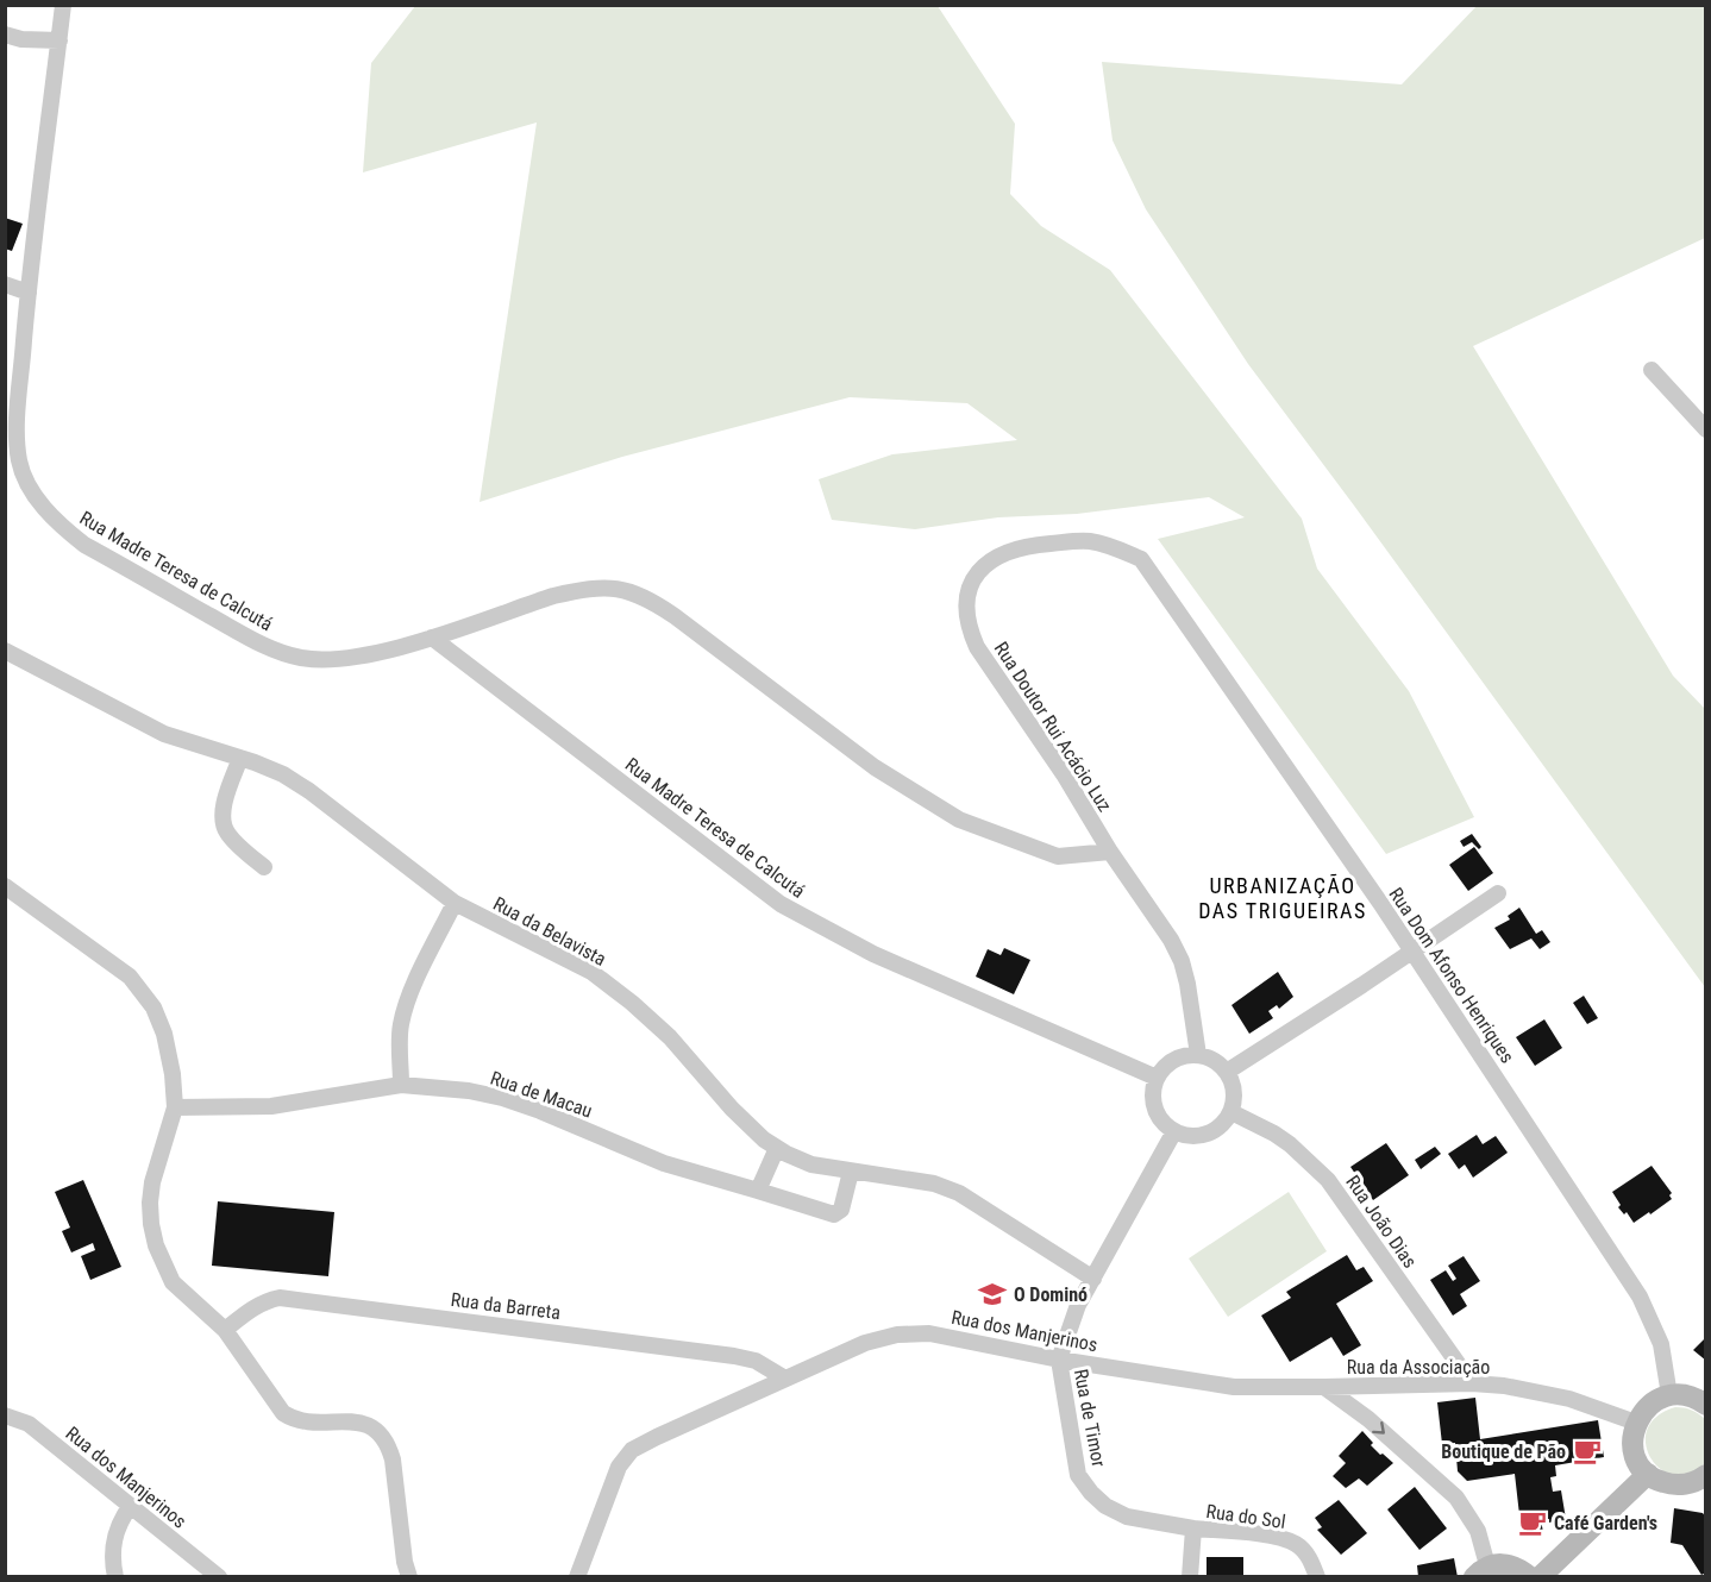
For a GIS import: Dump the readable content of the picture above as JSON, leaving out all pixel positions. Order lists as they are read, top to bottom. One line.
{"streets":{"street":["Rua Madre Teresa de Calcutá","Rua Doutor Rui Acácio Luz","Rua da Belavista","Rua Dom Afonso Henriques","Rua de Macau","Rua João Dias","Rua da Barreta","Rua dos Manjerinos","Rua da Associação","Rua de Timor","Rua do Sol"]},"crossings":[["Rua Madre Teresa de Calcutá","Rua Doutor Rui Acácio Luz"],["Rua Madre Teresa de Calcutá","Rua João Dias"],["Rua Doutor Rui Acácio Luz","Rua Dom Afonso Henriques"],["Rua Doutor Rui Acácio Luz","Rua João Dias"],["Rua da Belavista","Rua de Macau"],["Rua João Dias","Rua da Associação"],["Rua da Barreta","Rua dos Manjerinos"],["Rua dos Manjerinos","Rua da Associação"],["Rua dos Manjerinos","Rua de Timor"],["Rua de Timor","Rua do Sol"]],"districts":["URBANIZAÇÃO DAS TRIGUEIRAS"],"places":{"school or university":["O Dominó"],"cafe":["Boutique de Pão","Café Garden's"]}}
